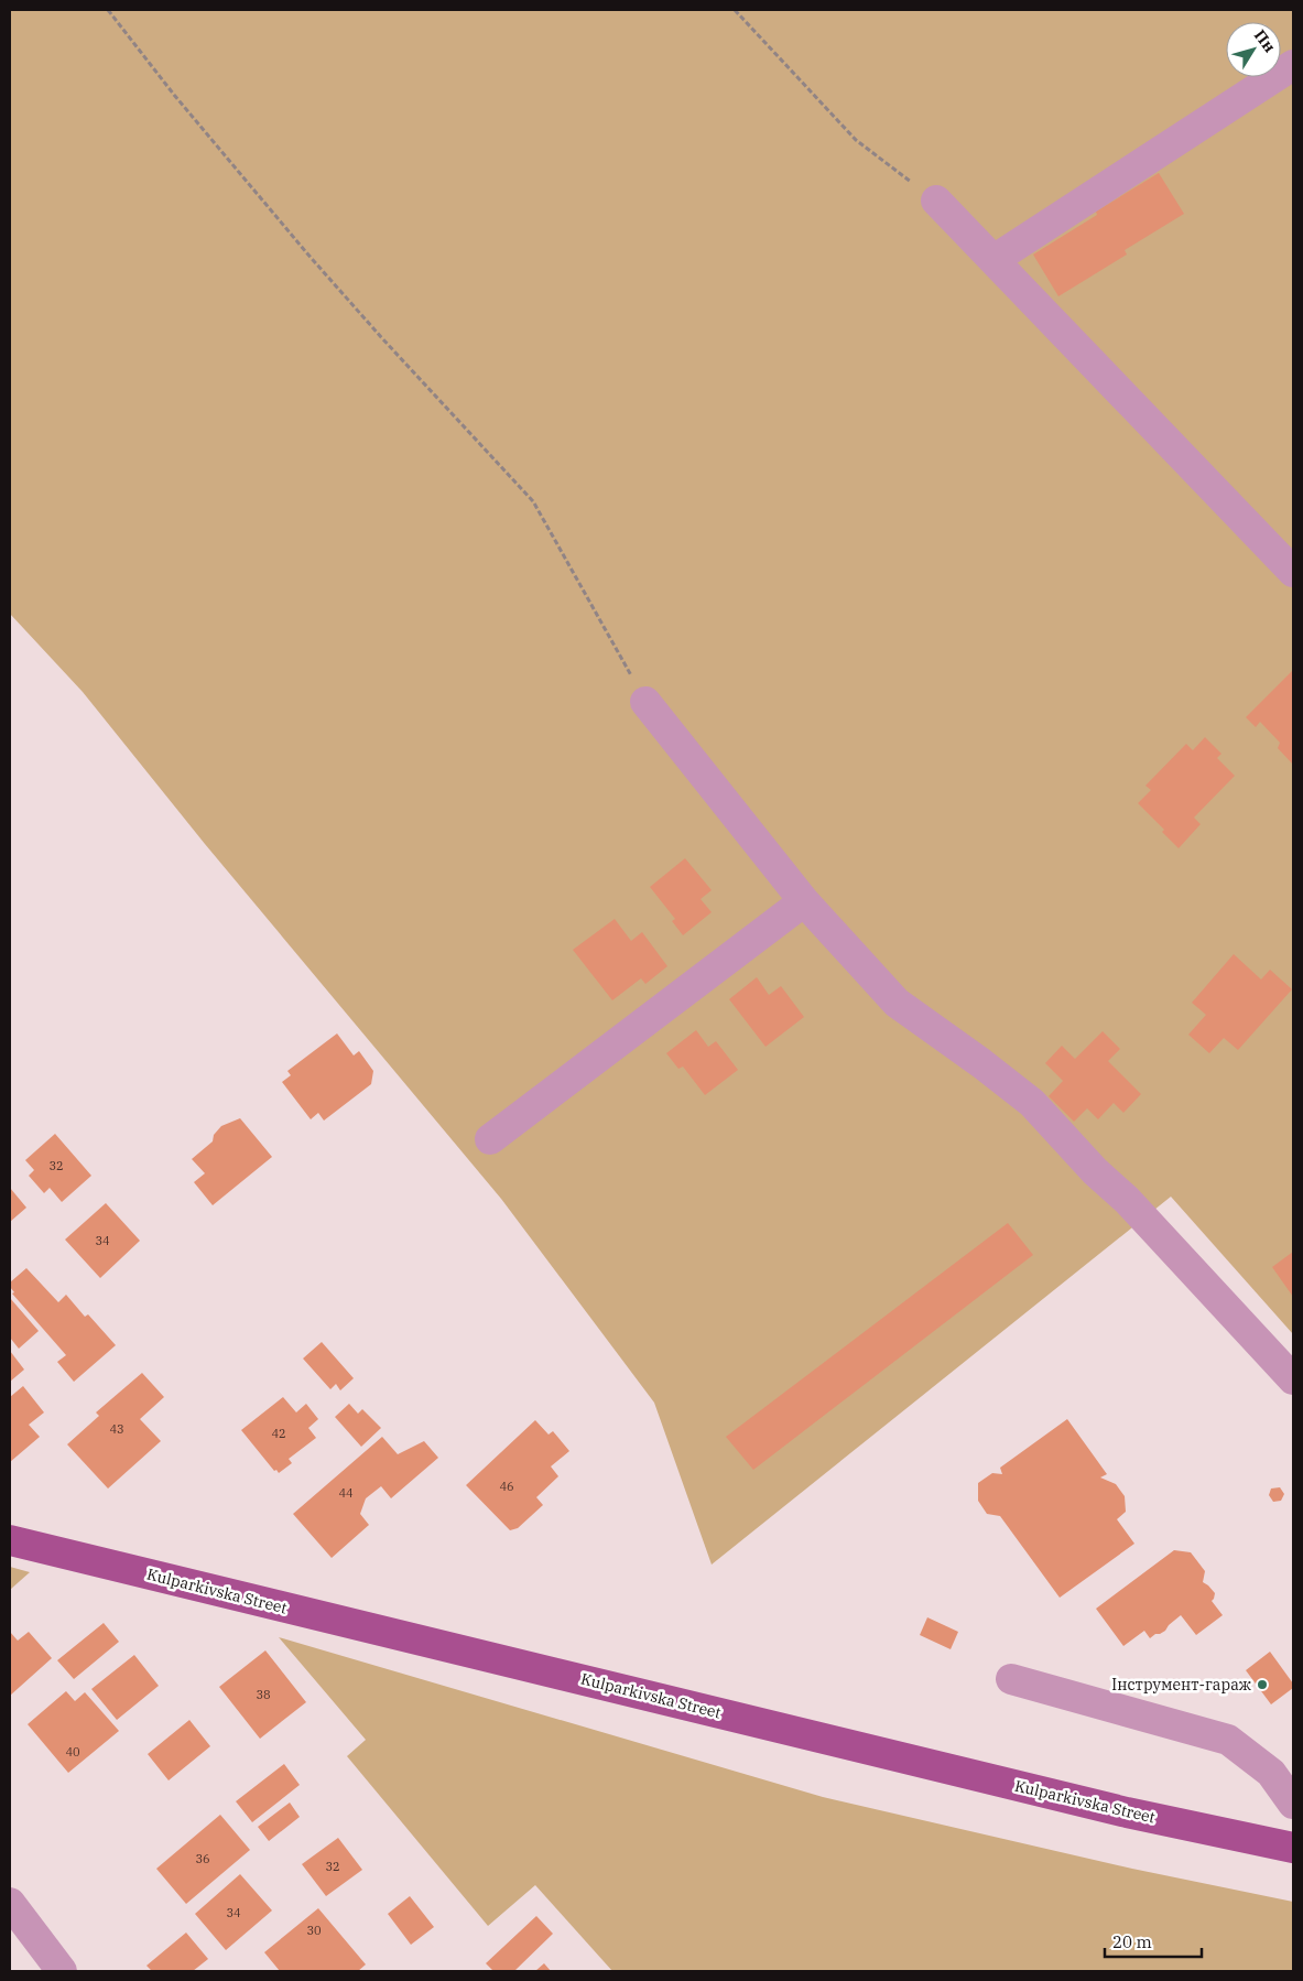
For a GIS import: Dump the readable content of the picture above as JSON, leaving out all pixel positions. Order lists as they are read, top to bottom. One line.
{"streets":{"main road":["Kulparkivska Street"]},"places":["Інструмент-гараж"],"house_numbers":["32","34","43","42","46","44","38","40","36","32","34","30"],"scale_bar":"20 m","north":"top right"}
